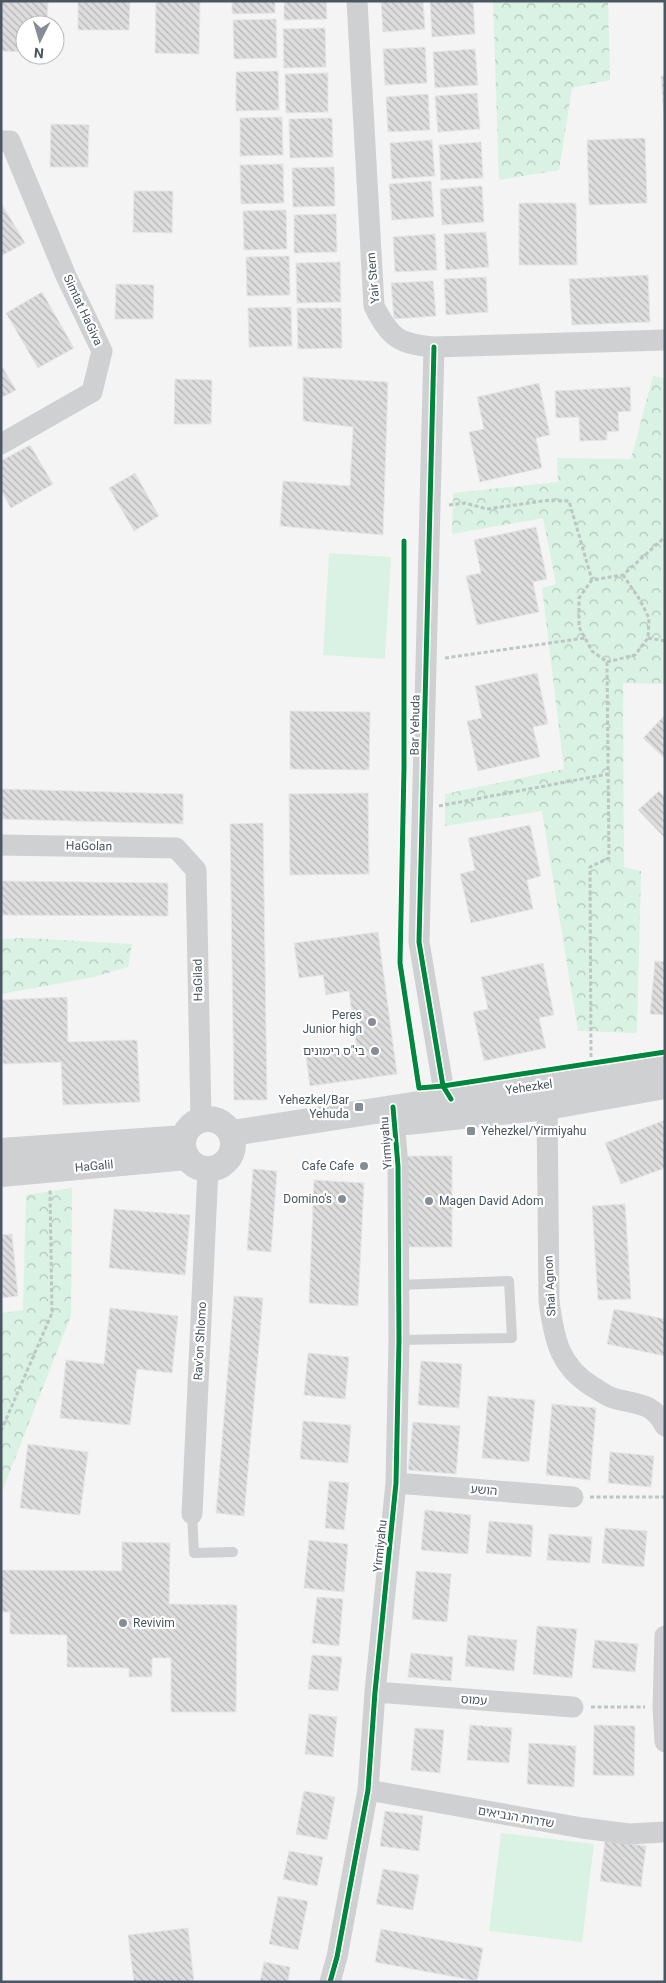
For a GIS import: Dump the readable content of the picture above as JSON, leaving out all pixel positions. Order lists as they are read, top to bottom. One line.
{"streets":{"street":["Yair Stern","Simtat HaGiva","Bar Yehuda","HaGolan","HaGilad","Yehezkel","Yirmiyahu","HaGalil","Shai Agnon","Rav'on Shlomo","הושע","עמוס","שדרות הנביאים"]},"crossings":[["Yair Stern","Bar Yehuda"],["Bar Yehuda","Yehezkel"],["HaGolan","HaGilad"],["HaGilad","HaGalil"],["HaGilad","Rav'on Shlomo"],["Yehezkel","Yirmiyahu"],["Yehezkel","Shai Agnon"],["Yirmiyahu","הושע"],["Yirmiyahu","עמוס"],["Yirmiyahu","שדרות הנביאים"],["HaGalil","Rav'on Shlomo"]],"places":{"other":["Peres Junior high","בי\"ס רימונים","Cafe Cafe","Domino's","Magen David Adom","Revivim"],"transit":["Yehezkel/Bar Yehuda","Yehezkel/Yirmiyahu"]},"north":"bottom"}
